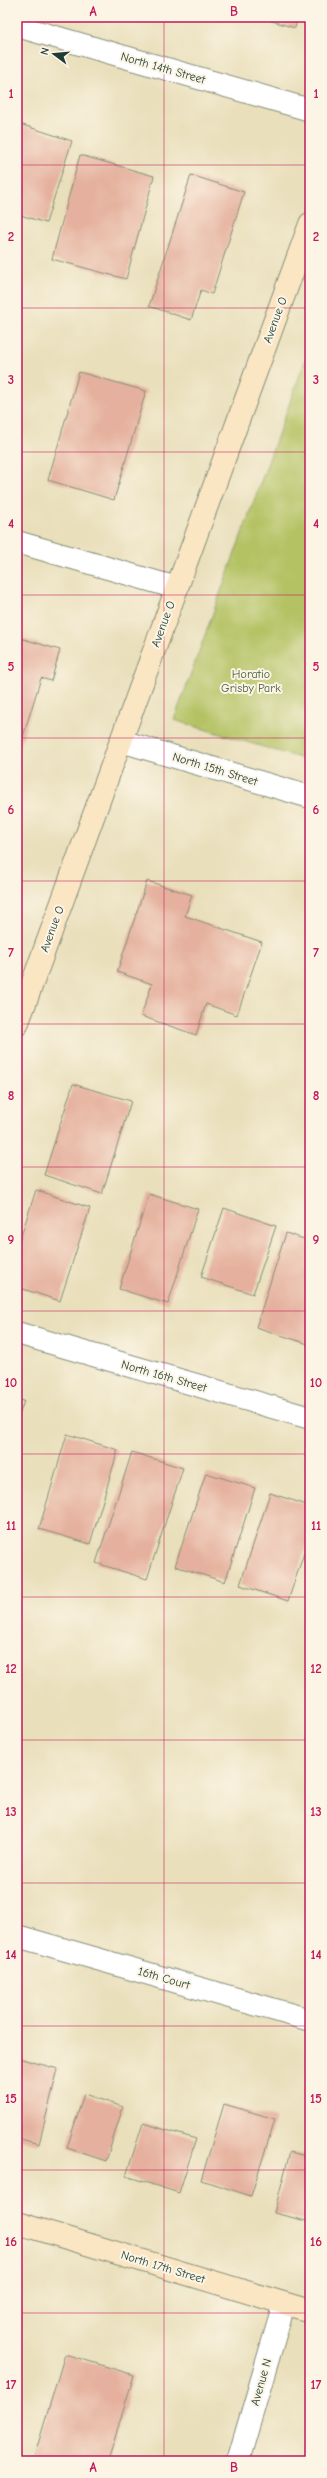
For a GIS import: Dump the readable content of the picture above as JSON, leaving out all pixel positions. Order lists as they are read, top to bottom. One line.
{"streets":{"street":["North 14th Street","Avenue O","North 15th Street","North 16th Street","16th Court","North 17th Street","Avenue N"]},"crossings":[["Avenue O","North 15th Street"],["North 17th Street","Avenue N"]],"parks":["Horatio Grisby Park"],"north":"left","grid":{"columns":["A","B"],"rows":["1","2","3","4","5","6","7","8","9","10","11","12","13","14","15","16","17"]}}
